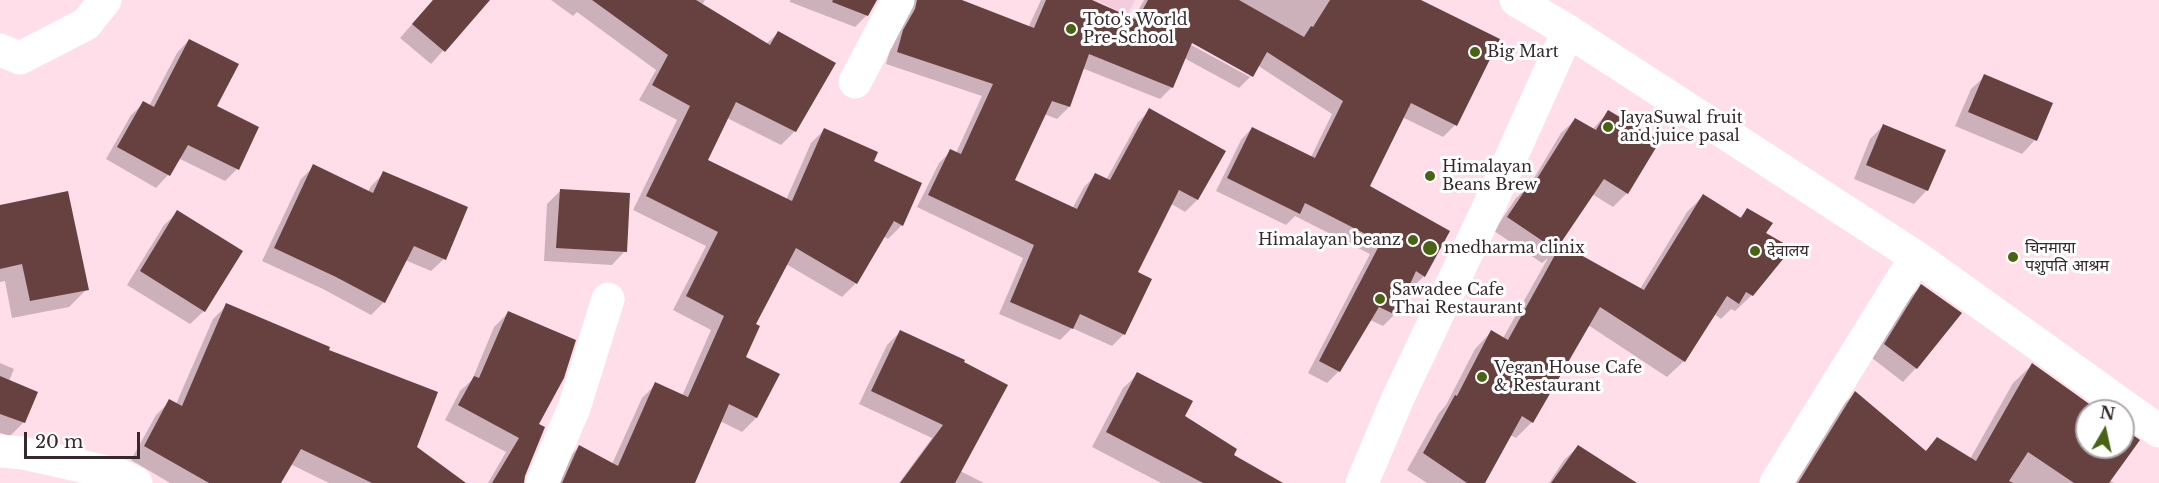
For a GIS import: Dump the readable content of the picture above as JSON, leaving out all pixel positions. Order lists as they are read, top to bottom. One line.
{"places":["Toto's World Pre-School","Big Mart","JayaSuwal fruit and juice pasal","Himalayan Beans Brew","Himalayan beanz","medharma clinix","देवालय","चिनमाया पशुपति आश्रम","Sawadee Cafe Thai Restaurant","Vegan House Cafe & Restaurant"],"scale_bar":"20 m","north":"top"}
